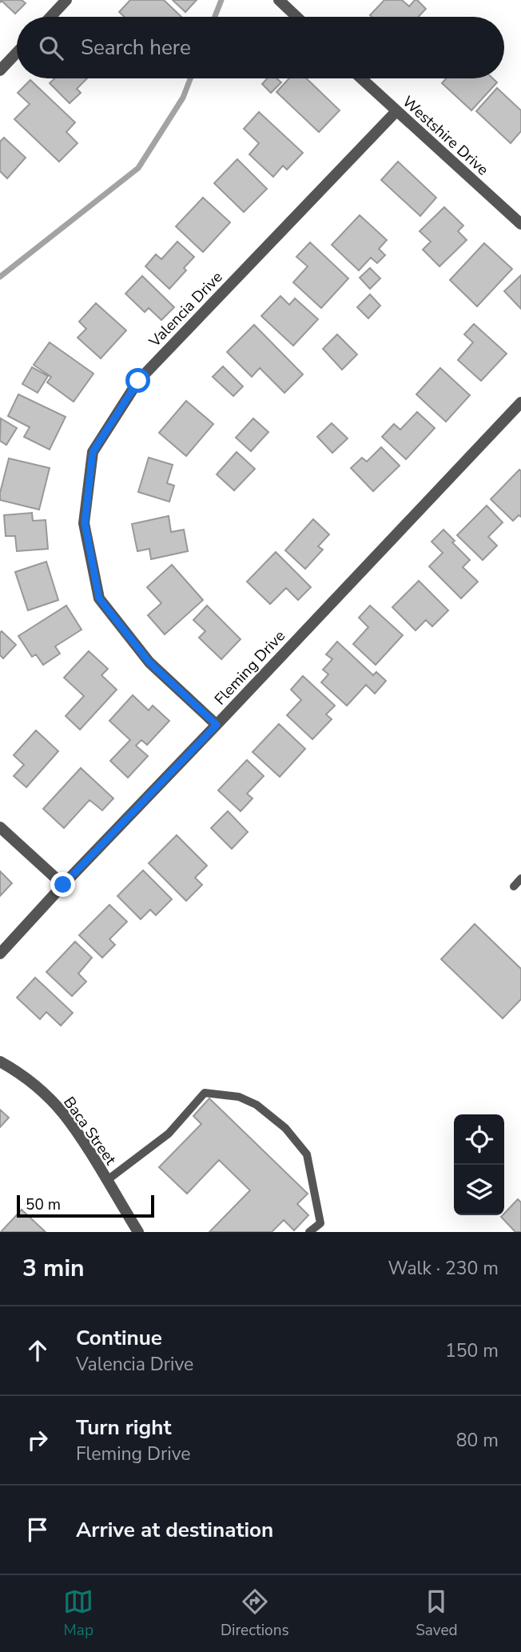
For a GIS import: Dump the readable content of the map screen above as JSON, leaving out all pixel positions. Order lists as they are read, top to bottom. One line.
{"streets":{"street":["Westshire Drive","Valencia Drive","Fleming Drive","Baca Street"]},"crossings":[["Westshire Drive","Valencia Drive"],["Valencia Drive","Fleming Drive"]],"scale_bar":"50 m","page":{"search":"Search here","scale":"50 m","heading":["3 min","Walk · 230 m"],"list":[["Continue","Valencia Drive","150 m"],["Turn right","Fleming Drive","80 m"],"Arrive at destination"],"nav":["Map","Directions","Saved"]}}
